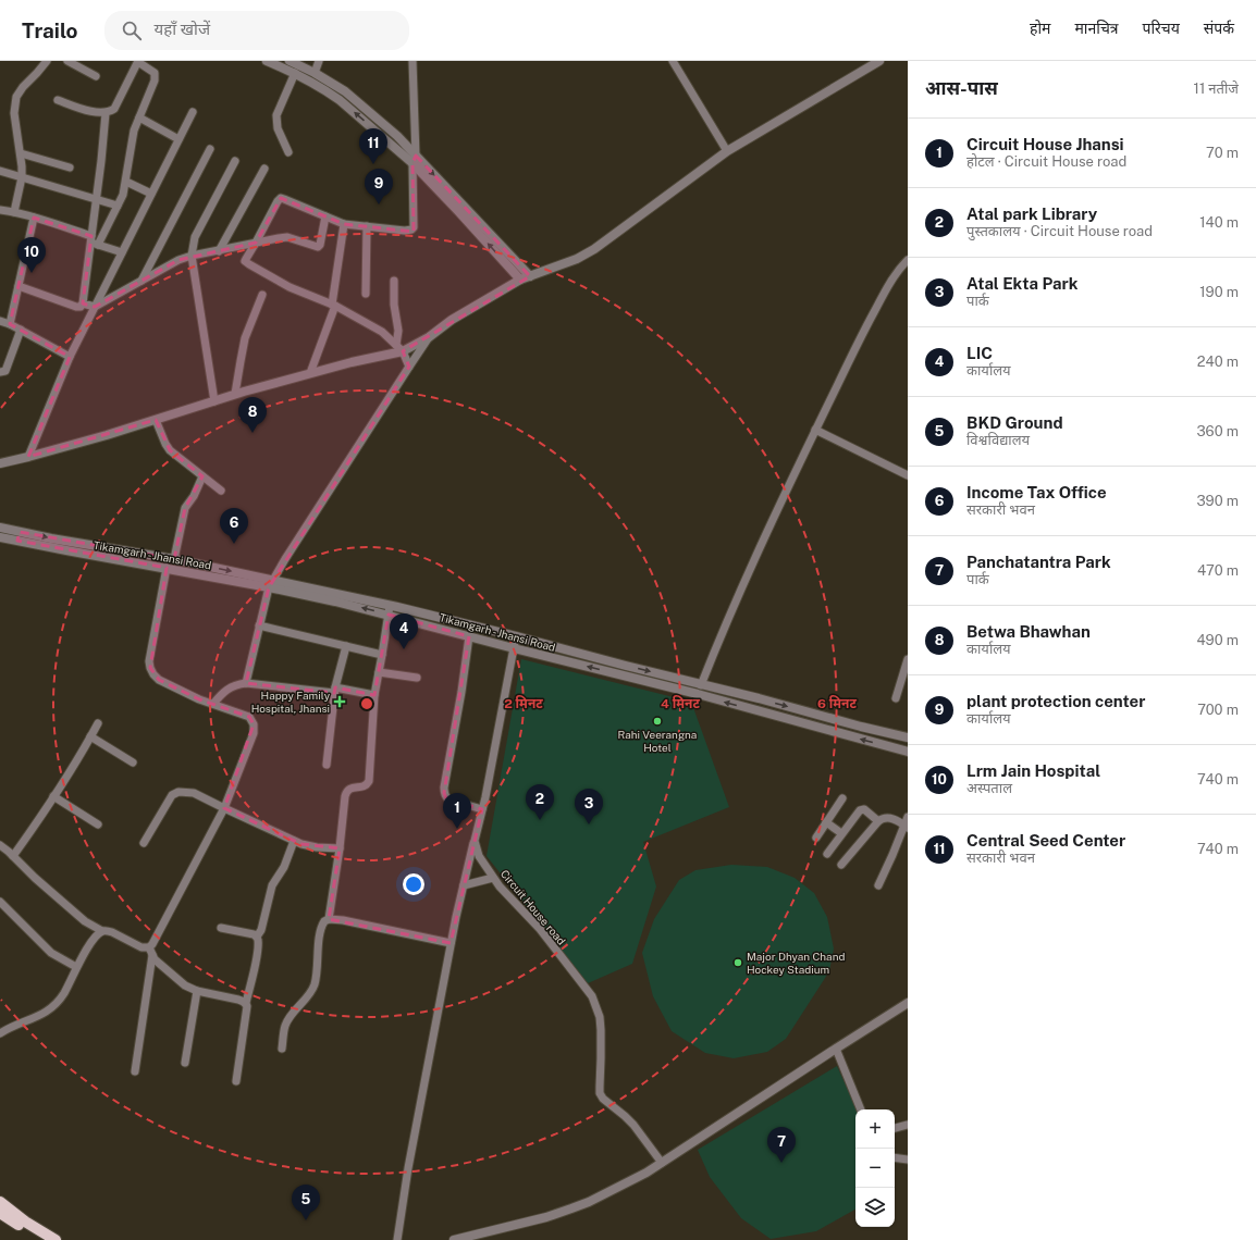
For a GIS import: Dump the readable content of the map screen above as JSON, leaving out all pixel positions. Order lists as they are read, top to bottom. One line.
{"streets":{"street":["Tikamgarh - Jhansi Road","Circuit House road"]},"places":{"health":["Happy Family Hospital, Jhansi"],"other":["Rahi Veerangna Hotel","Major Dhyan Chand Hockey Stadium"]},"page":{"header":"Trailo","search":"यहाँ खोजें","nav":["होम","मानचित्र","परिचय","संपर्क"],"heading":["आस-पास","11 नतीजे"],"list":[{"mark":"1","name":"Circuit House Jhansi","note":"होटल · Circuit House road","value":"70 m"},{"mark":"2","name":"Atal park Library","note":"पुस्तकालय · Circuit House road","value":"140 m"},{"mark":"3","name":"Atal Ekta Park","note":"पार्क","value":"190 m"},{"mark":"4","name":"LIC","note":"कार्यालय","value":"240 m"},{"mark":"5","name":"BKD Ground","note":"विश्वविद्यालय","value":"360 m"},{"mark":"6","name":"Income Tax Office","note":"सरकारी भवन","value":"390 m"},{"mark":"7","name":"Panchatantra Park","note":"पार्क","value":"470 m"},{"mark":"8","name":"Betwa Bhawhan","note":"कार्यालय","value":"490 m"},{"mark":"9","name":"plant protection center","note":"कार्यालय","value":"700 m"},{"mark":"10","name":"Lrm Jain Hospital","note":"अस्पताल","value":"740 m"},{"mark":"11","name":"Central Seed Center","note":"सरकारी भवन","value":"740 m"}],"pins":["11","9","10","8","6","4","2","3","1","7","5"],"map_buttons":["+","−"]},"rings":["2 मिनट","4 मिनट","6 मिनट"]}
